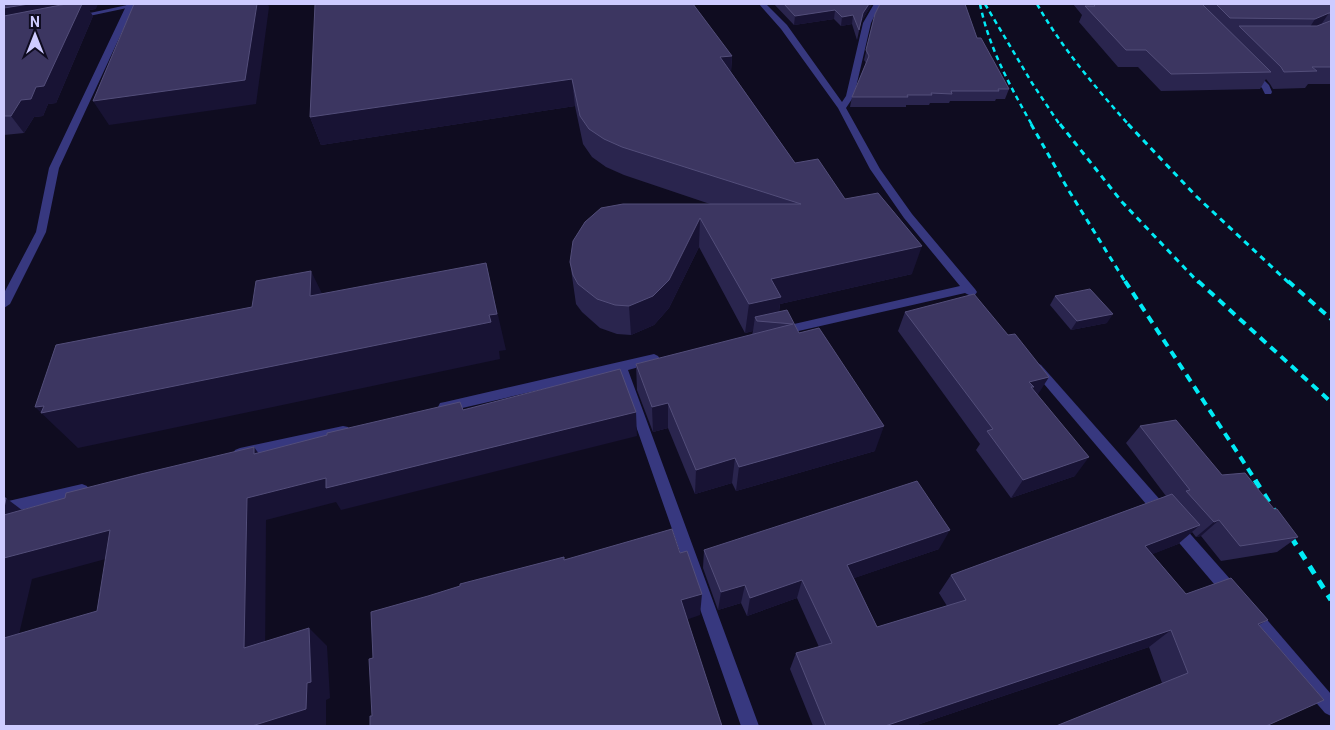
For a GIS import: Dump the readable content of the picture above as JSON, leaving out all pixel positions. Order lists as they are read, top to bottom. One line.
{"north":"top"}
